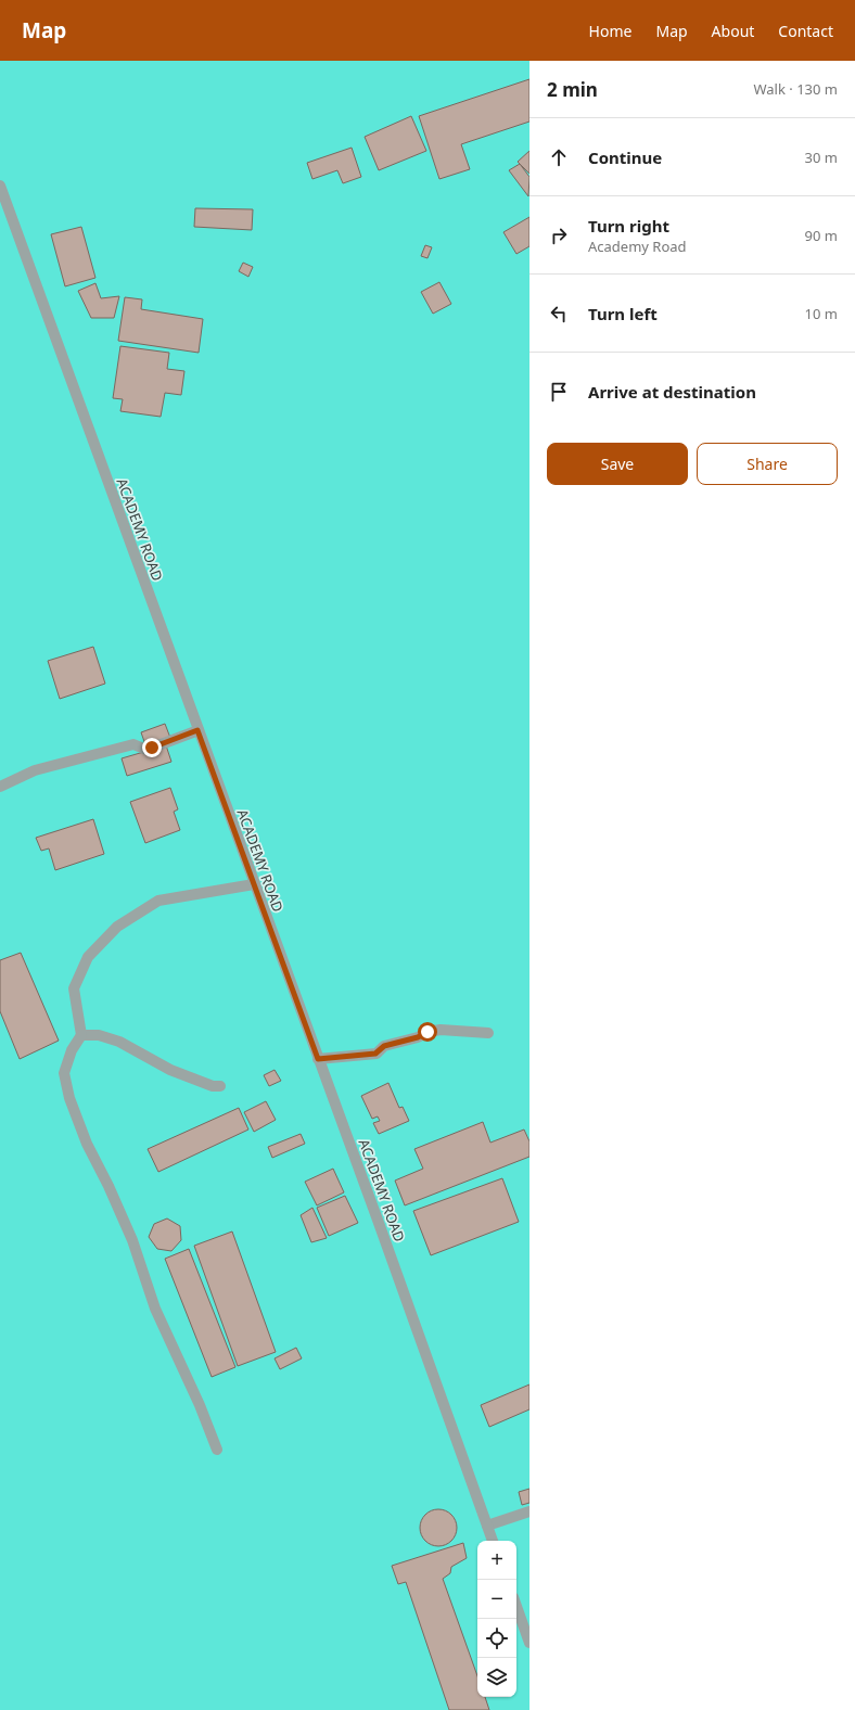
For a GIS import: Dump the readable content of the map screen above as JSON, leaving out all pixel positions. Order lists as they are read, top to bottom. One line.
{"streets":{"street":["ACADEMY ROAD"]},"page":{"header":"Map","nav":["Home","Map","About","Contact"],"heading":["2 min","Walk · 130 m"],"list":[["Continue","30 m"],["Turn right","Academy Road","90 m"],["Turn left","10 m"],"Arrive at destination"],"buttons":["Save","Share"],"map_buttons":["+","−"]}}
